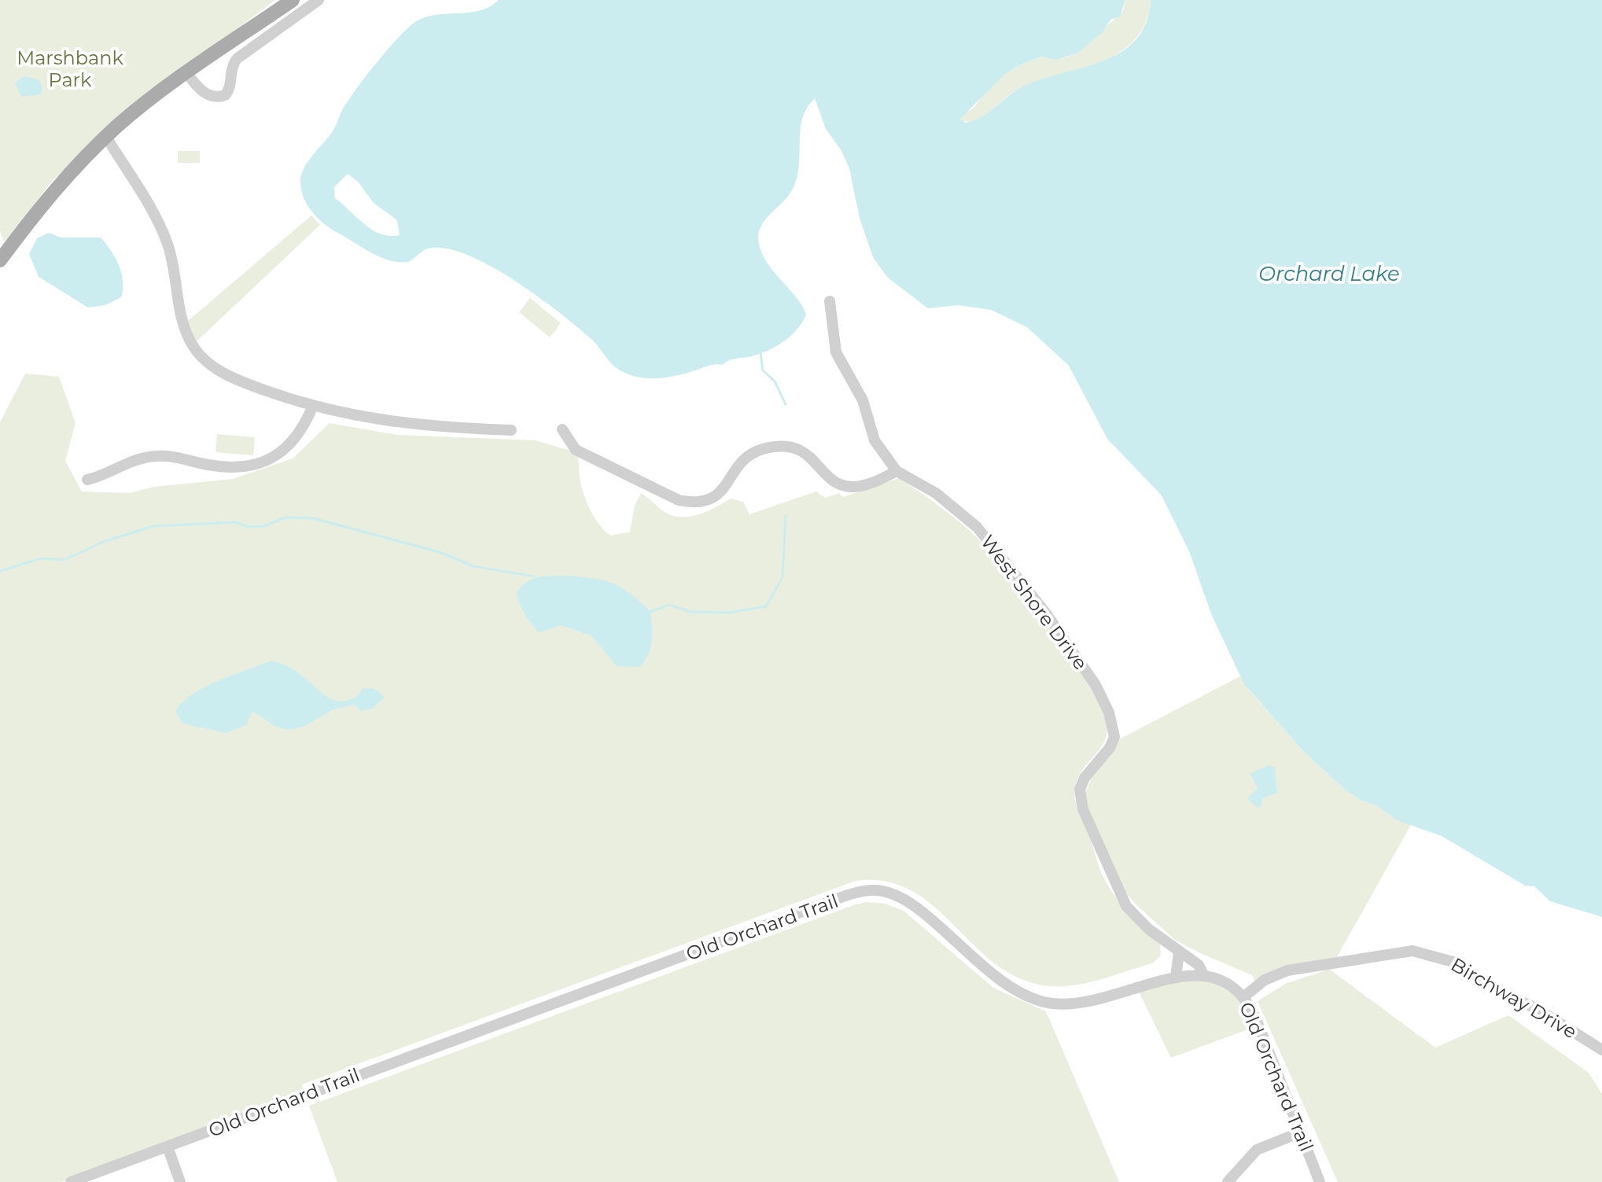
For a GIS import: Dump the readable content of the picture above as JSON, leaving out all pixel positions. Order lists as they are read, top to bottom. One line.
{"streets":{"street":["West Shore Drive","Old Orchard Trail","Birchway Drive"]},"crossings":[["West Shore Drive","Old Orchard Trail"],["Old Orchard Trail","Birchway Drive"]],"water":["Orchard Lake"],"parks":["Marshbank Park"]}
